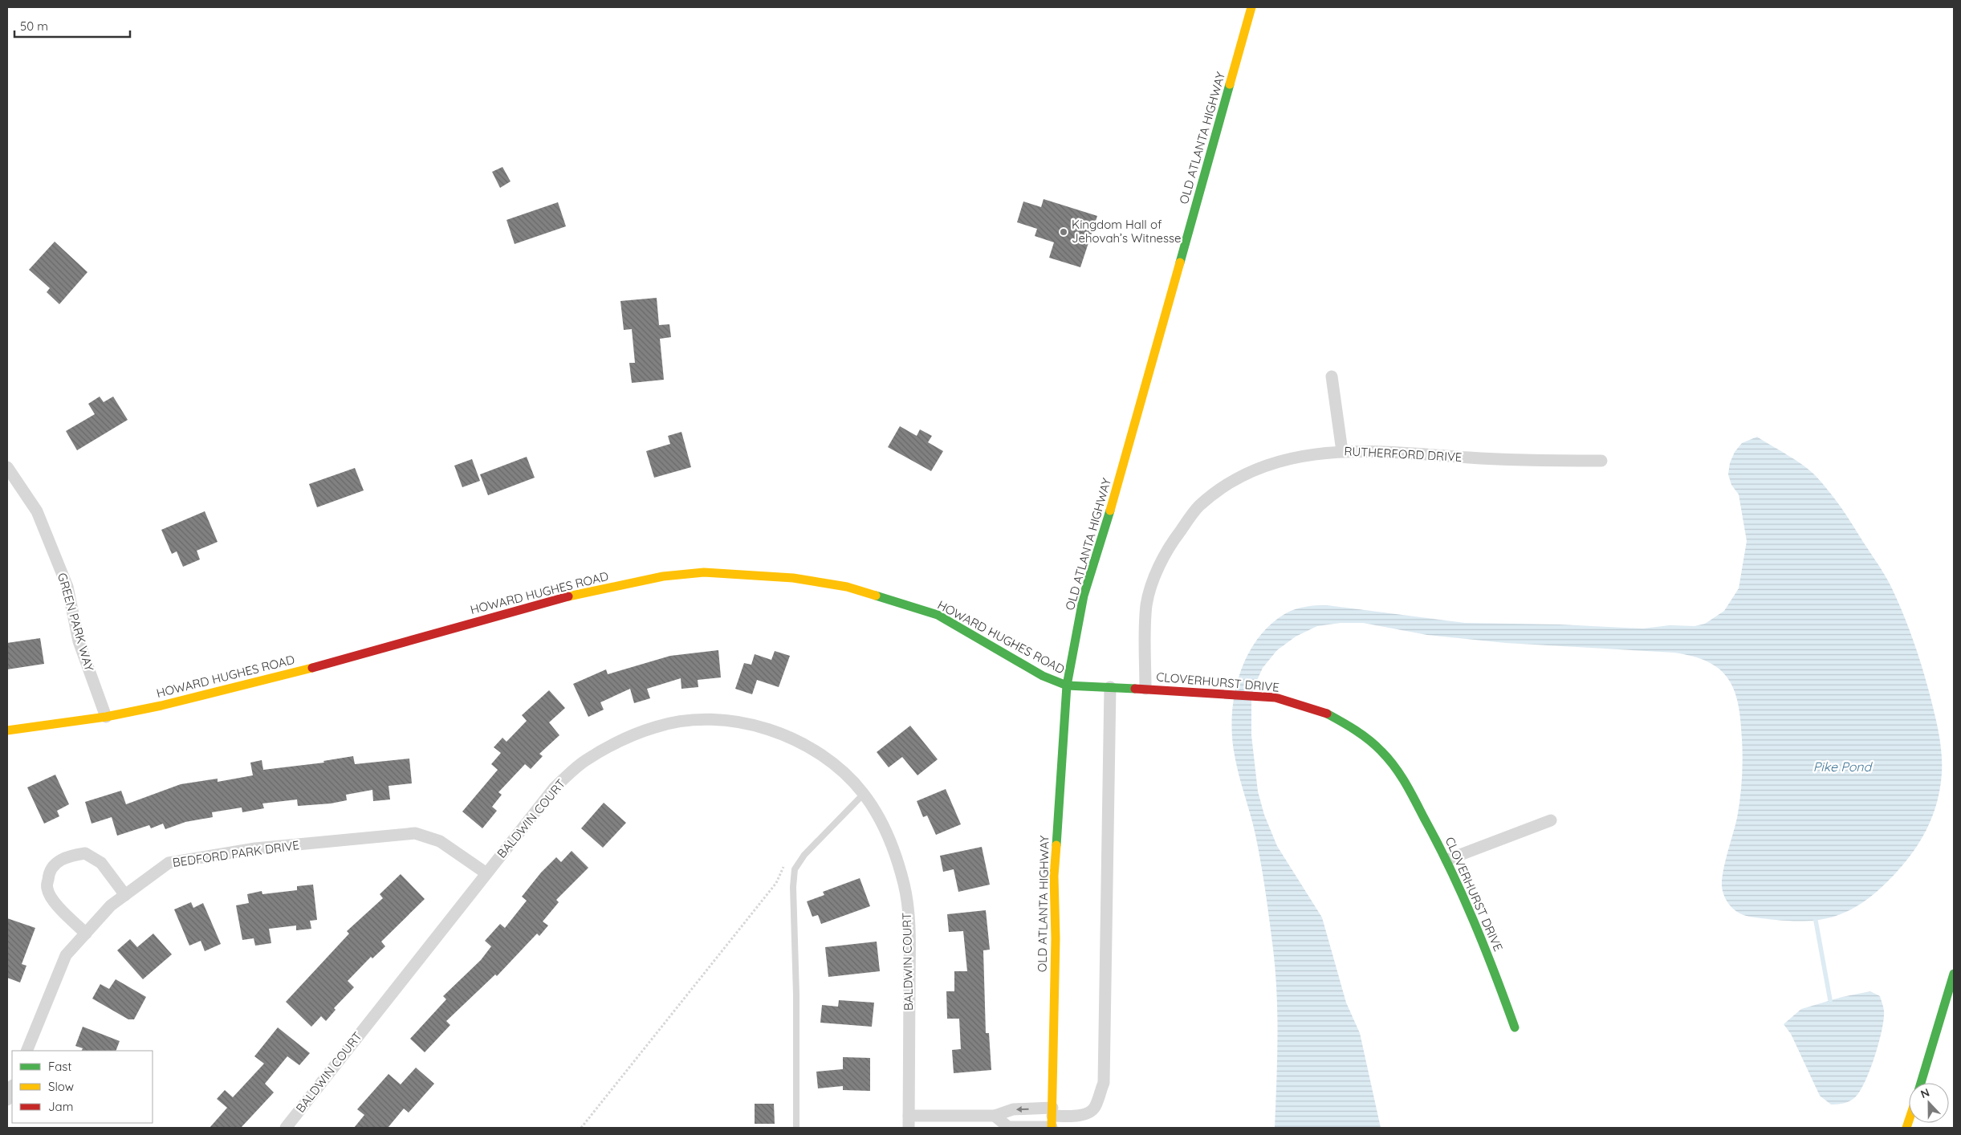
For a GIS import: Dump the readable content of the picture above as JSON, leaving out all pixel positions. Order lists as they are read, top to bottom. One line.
{"streets":{"street":["OLD ATLANTA HIGHWAY","RUTHERFORD DRIVE","HOWARD HUGHES ROAD","GREEN PARK WAY","CLOVERHURST DRIVE","BALDWIN COURT","BEDFORD PARK DRIVE"]},"crossings":[["OLD ATLANTA HIGHWAY","HOWARD HUGHES ROAD"],["OLD ATLANTA HIGHWAY","CLOVERHURST DRIVE"],["RUTHERFORD DRIVE","CLOVERHURST DRIVE"],["HOWARD HUGHES ROAD","GREEN PARK WAY"],["HOWARD HUGHES ROAD","CLOVERHURST DRIVE"],["BALDWIN COURT","BEDFORD PARK DRIVE"]],"water":["Pike Pond"],"places":["Kingdom Hall of Jehovah’s Witnesse"],"legend":["Fast","Slow","Jam"],"scale_bar":"50 m","north":"top"}
